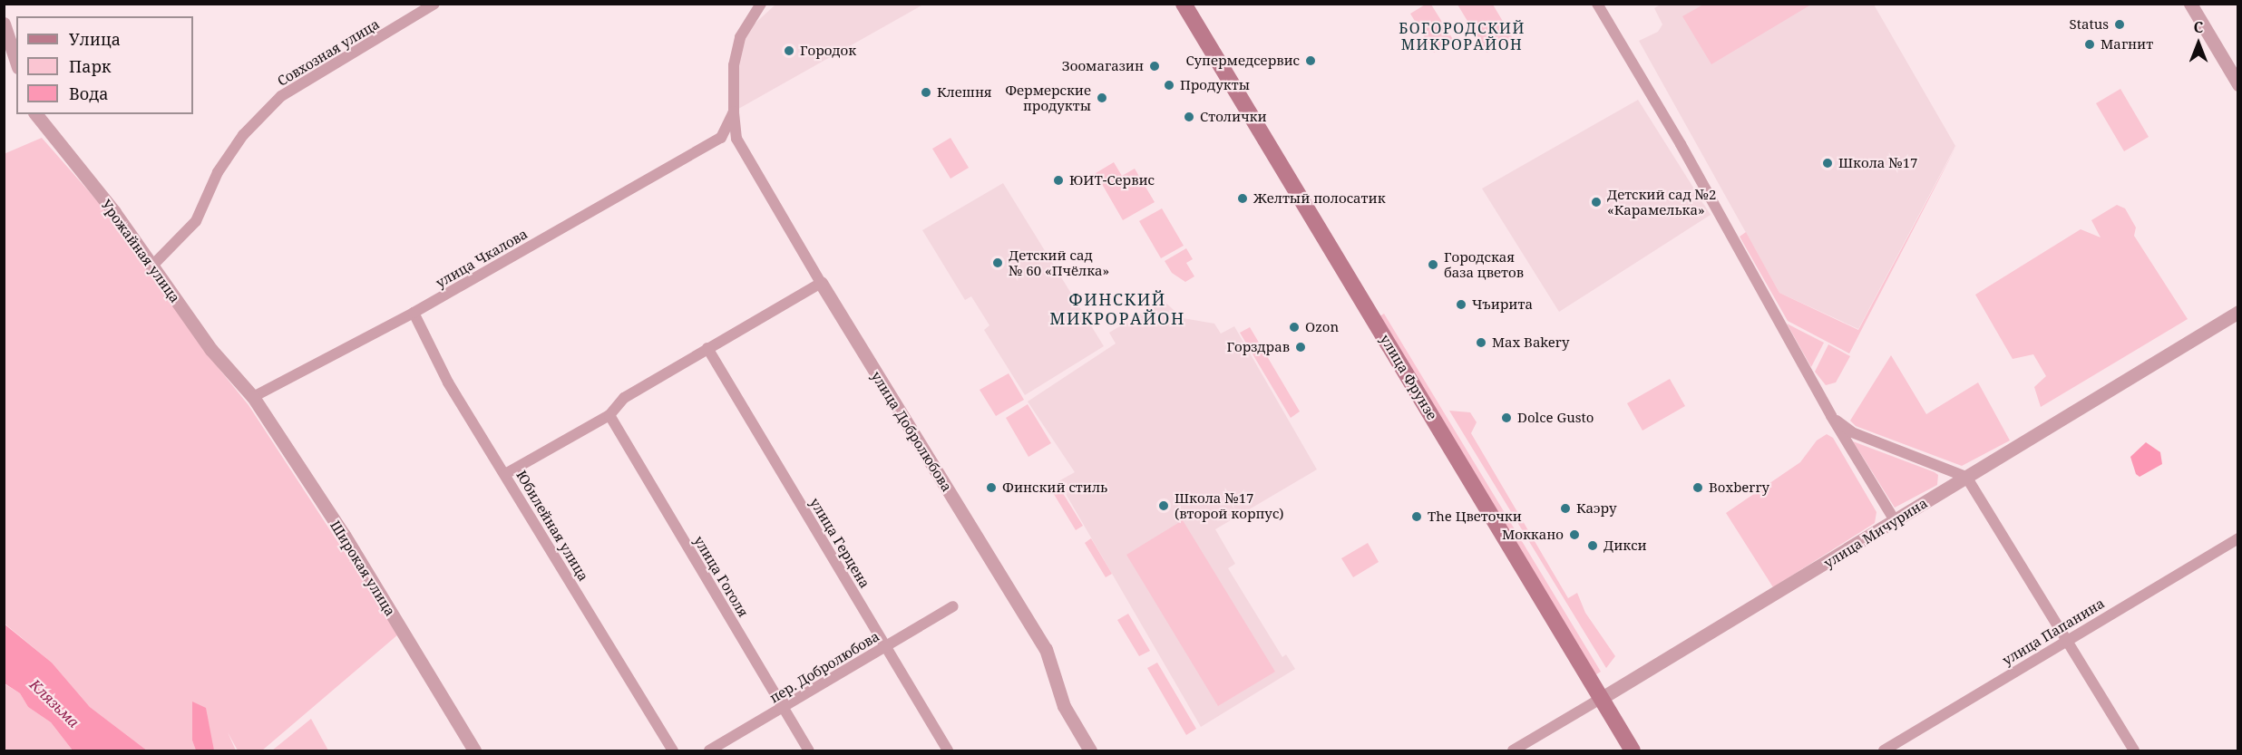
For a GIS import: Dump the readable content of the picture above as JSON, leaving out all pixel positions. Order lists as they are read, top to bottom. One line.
{"streets":{"main road":["улица Фрунзе"],"street":["Совхозная улица","Урожайная улица","улица Чкалова","улица Добролюбова","Юбилейная улица","улица Мичурина","улица Герцена","Широкая улица","улица Гоголя","улица Папанина","пер. Добролюбова"]},"crossings":[["Совхозная улица","Урожайная улица"],["Урожайная улица","улица Чкалова"],["Урожайная улица","Широкая улица"],["улица Чкалова","улица Добролюбова"],["улица Чкалова","Юбилейная улица"],["улица Чкалова","Широкая улица"],["улица Фрунзе","улица Мичурина"],["улица Герцена","пер. Добролюбова"],["улица Гоголя","пер. Добролюбова"]],"districts":["БОГОРОДСКИЙ МИКРОРАЙОН","ФИНСКИЙ МИКРОРАЙОН"],"water":["Клязьма"],"places":["Status","Магнит","Городок","Супермедсервис","Зоомагазин","Продукты","Клешня","Фермерские продукты","Столички","Школа №17","ЮИТ-Сервис","Желтый полосатик","Детский сад №2 «Карамелька»","Детский сад № 60 «Пчёлка»","Городская база цветов","Чъирита","Ozon","Max Bakery","Горздрав","Dolce Gusto","Финский стиль","Boxberry","Школа №17 (второй корпус)","Каэру","The Цветочки","Моккано","Дикси"],"legend":["Улица","Парк","Вода"],"north":"top"}
